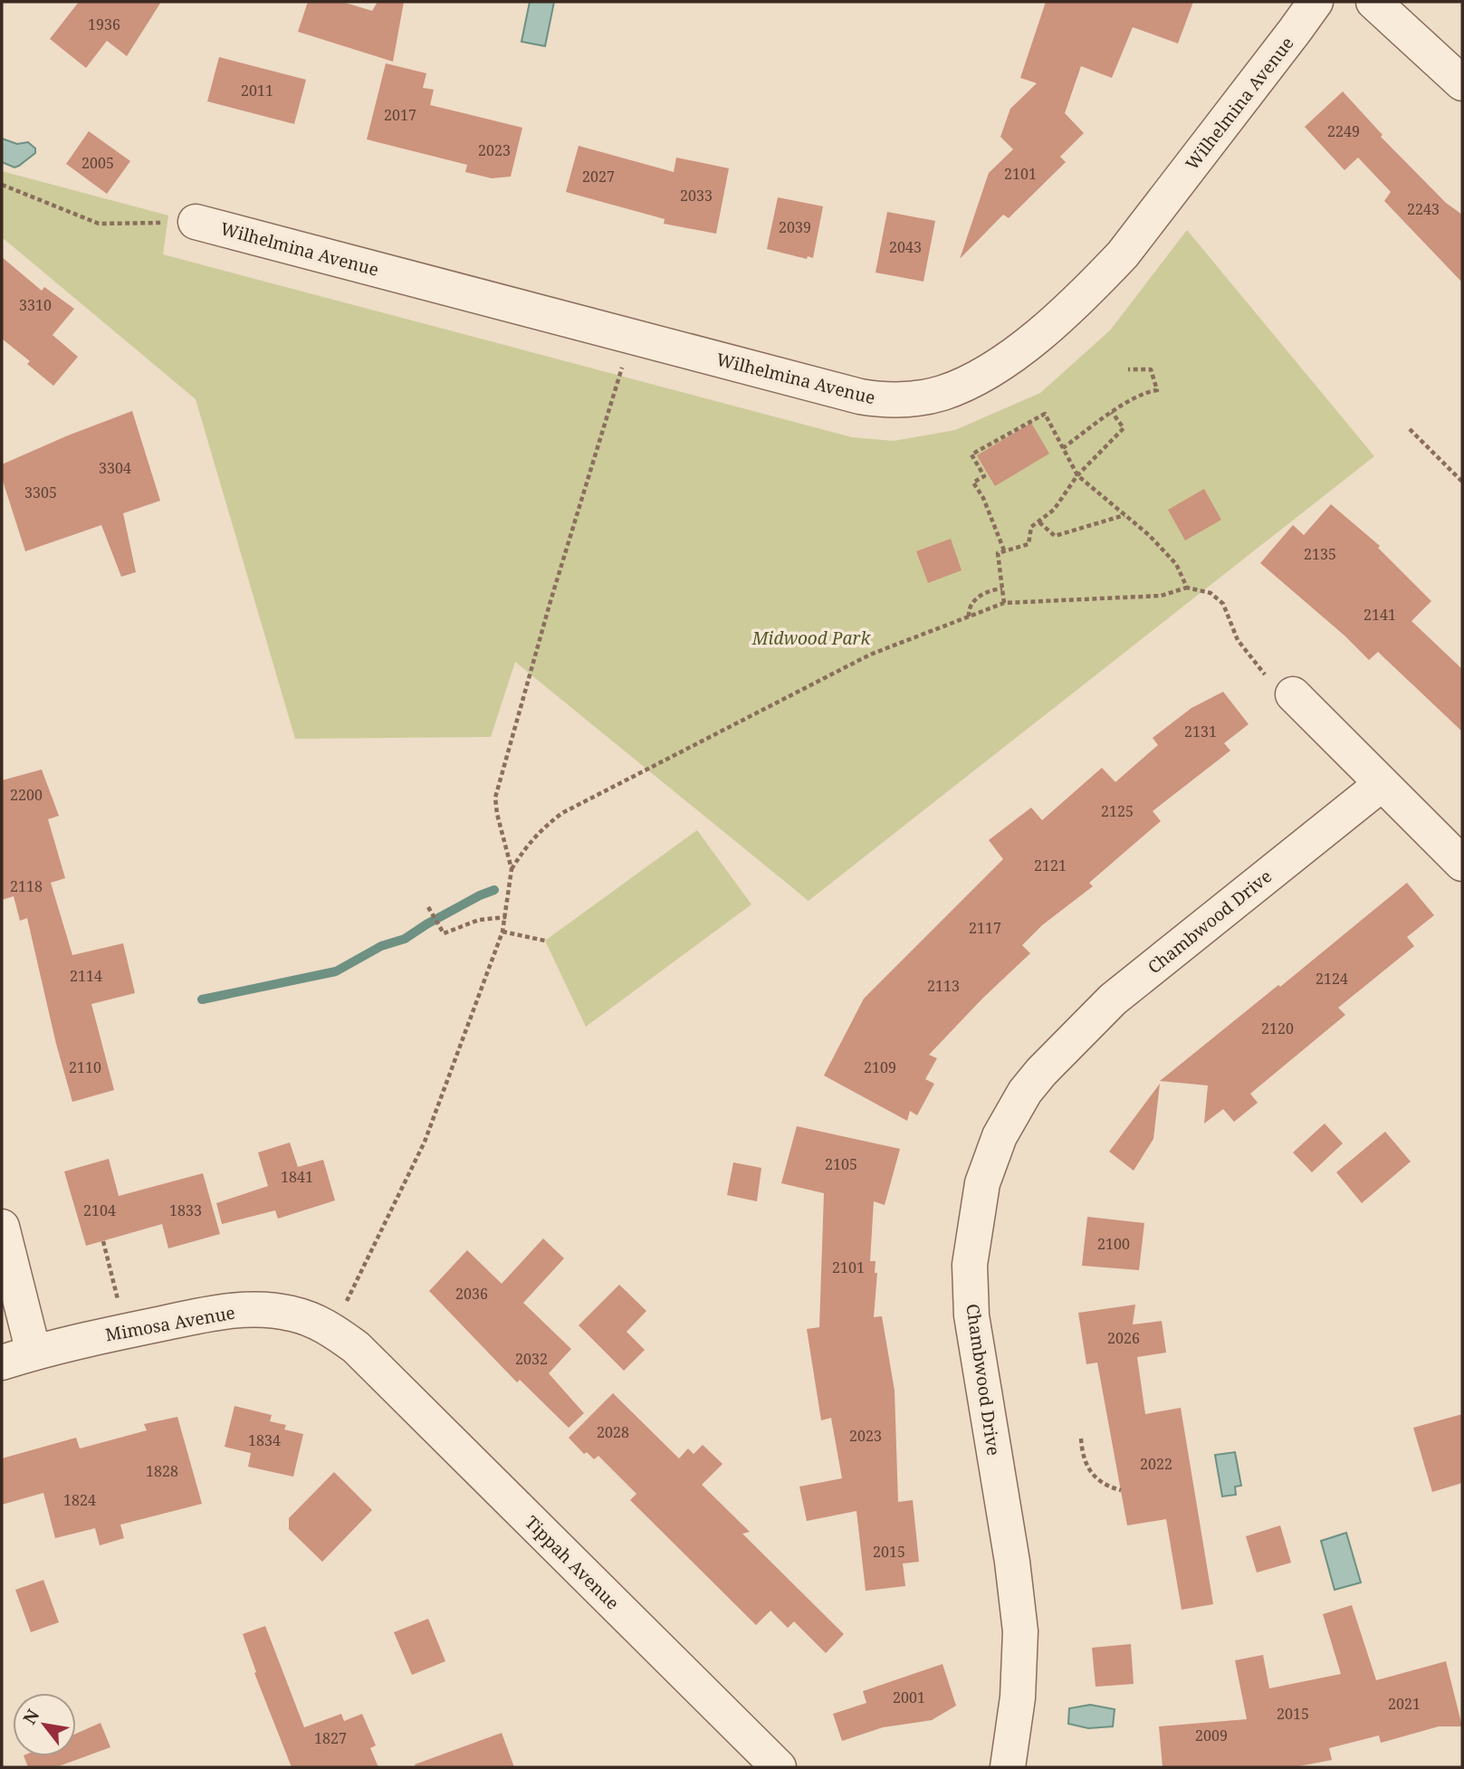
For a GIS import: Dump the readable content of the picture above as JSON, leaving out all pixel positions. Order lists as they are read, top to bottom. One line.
{"streets":{"street":["Wilhelmina Avenue","Chambwood Drive","Mimosa Avenue","Tippah Avenue"]},"crossings":[["Mimosa Avenue","Tippah Avenue"]],"parks":["Midwood Park"],"house_numbers":["1936","2011","2017","2249","2023","2005","2101","2027","2033","2243","2039","2043","3310","3304","3305","2135","2141","2131","2200","2125","2121","2118","2117","2114","2124","2113","2120","2110","2109","2105","1841","2104","1833","2100","2101","2036","2026","2032","2028","2023","1834","2022","1828","1824","2015","2001","2021","2015","2009","1827"],"north":"top left"}
